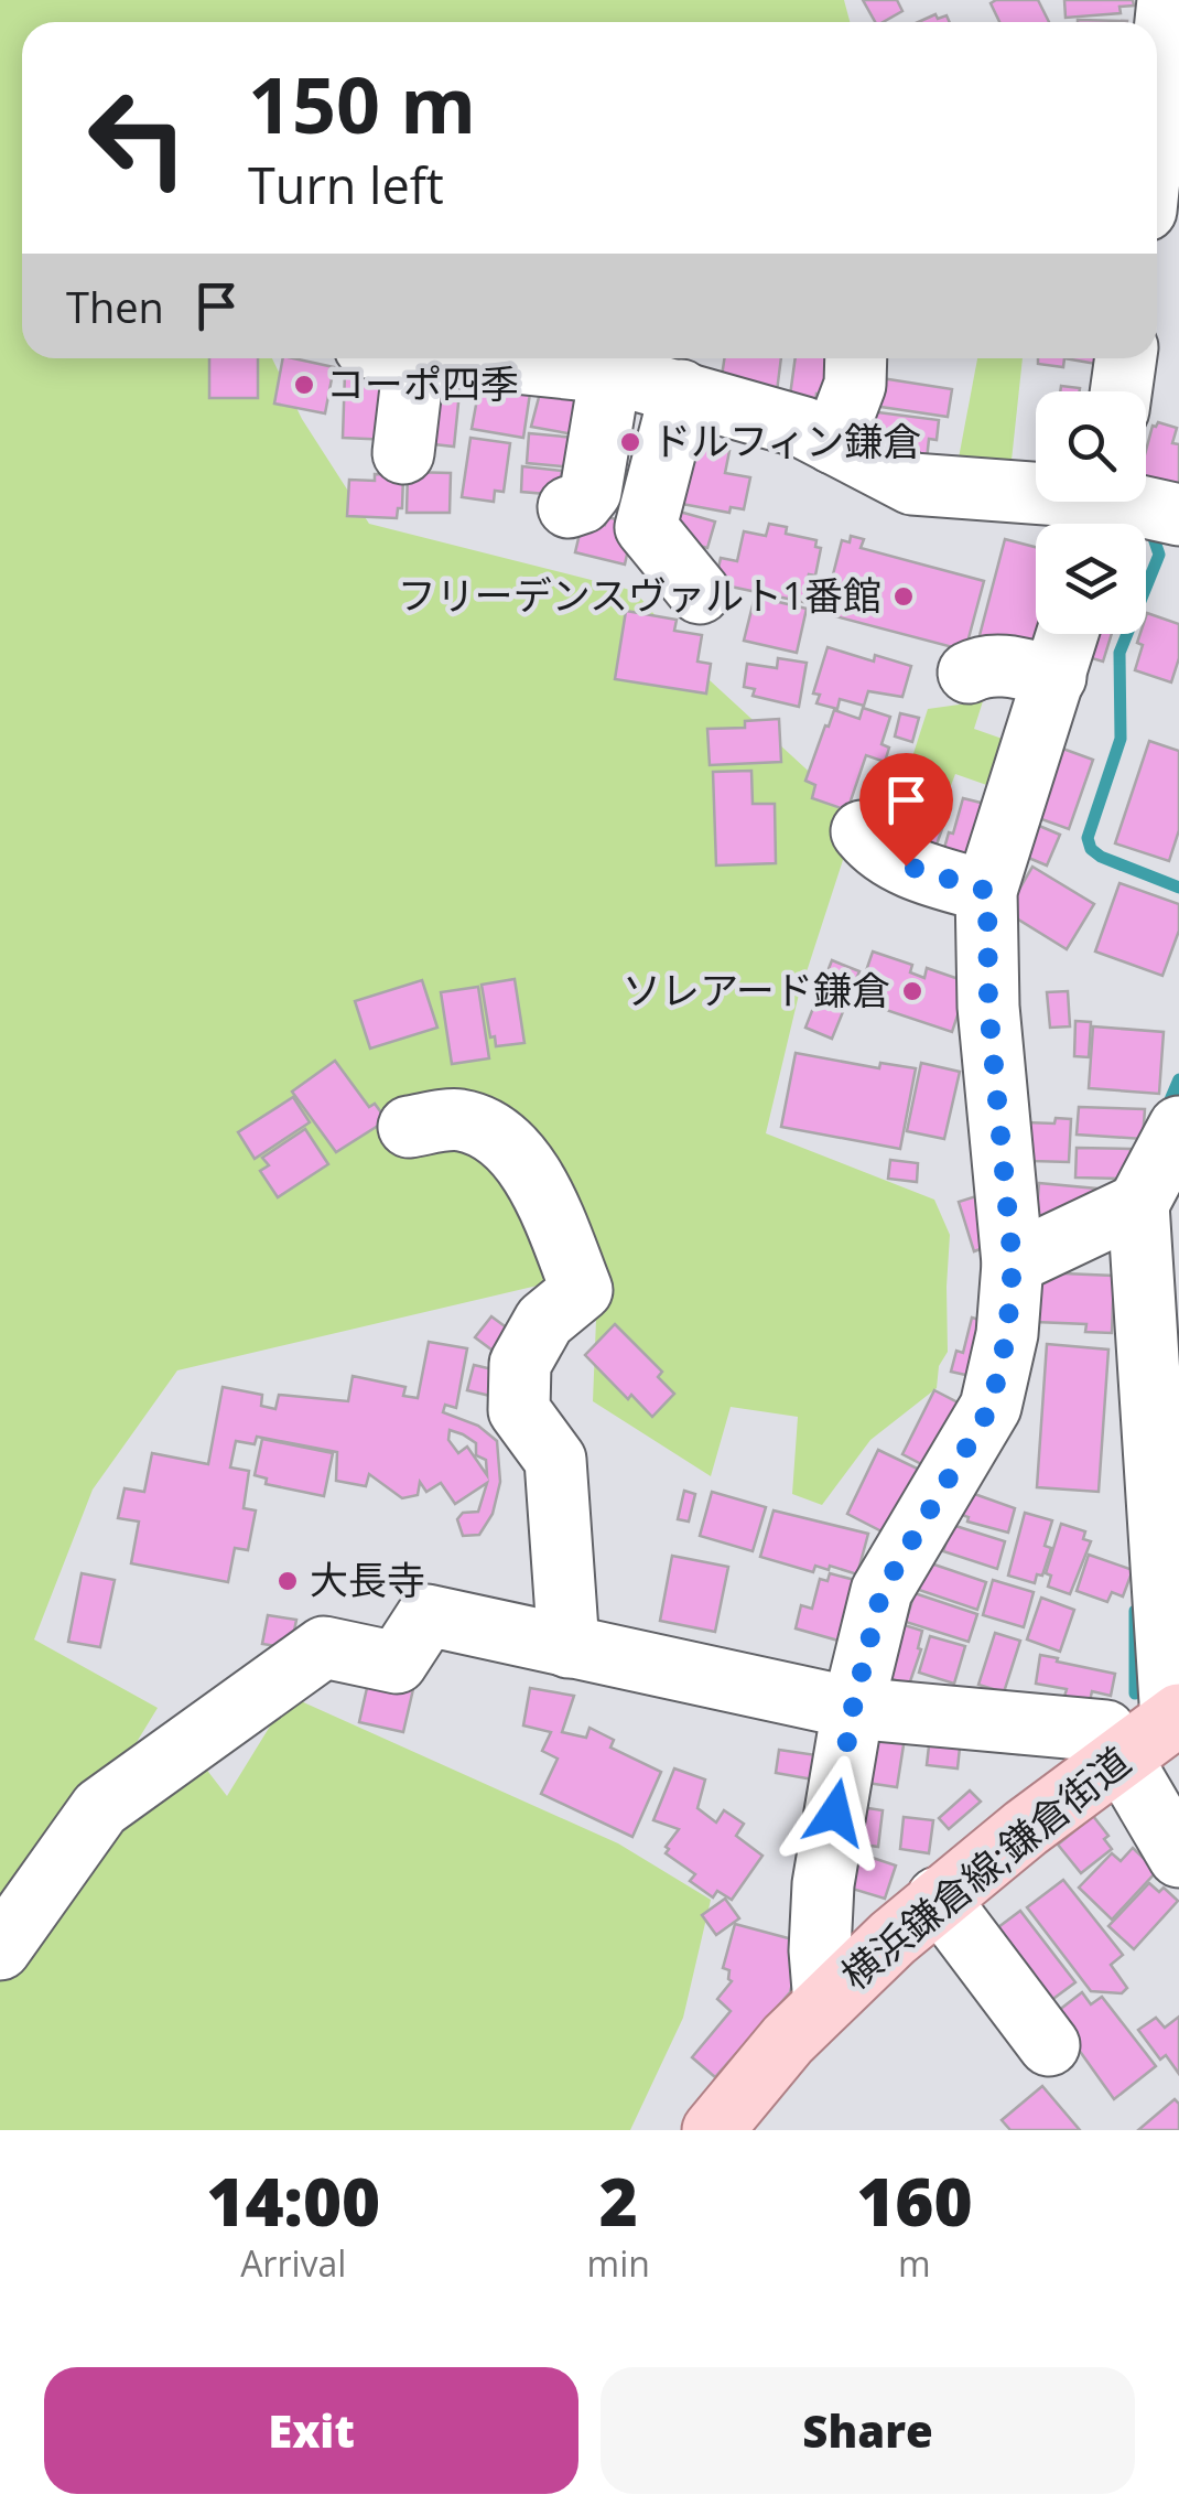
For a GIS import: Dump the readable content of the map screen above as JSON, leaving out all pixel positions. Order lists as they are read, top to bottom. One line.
{"streets":{"main road":["横浜鎌倉線;鎌倉街道"]},"places":["コーポ四季","ドルフィン鎌倉","フリーデンスヴァルト1番館","ソレアード鎌倉","大長寺"],"page":{"turn":["150 m","Turn left"],"then":"Then","eta":["14:00","Arrival","2","min","160","m"],"buttons":["Exit","Share"]}}
